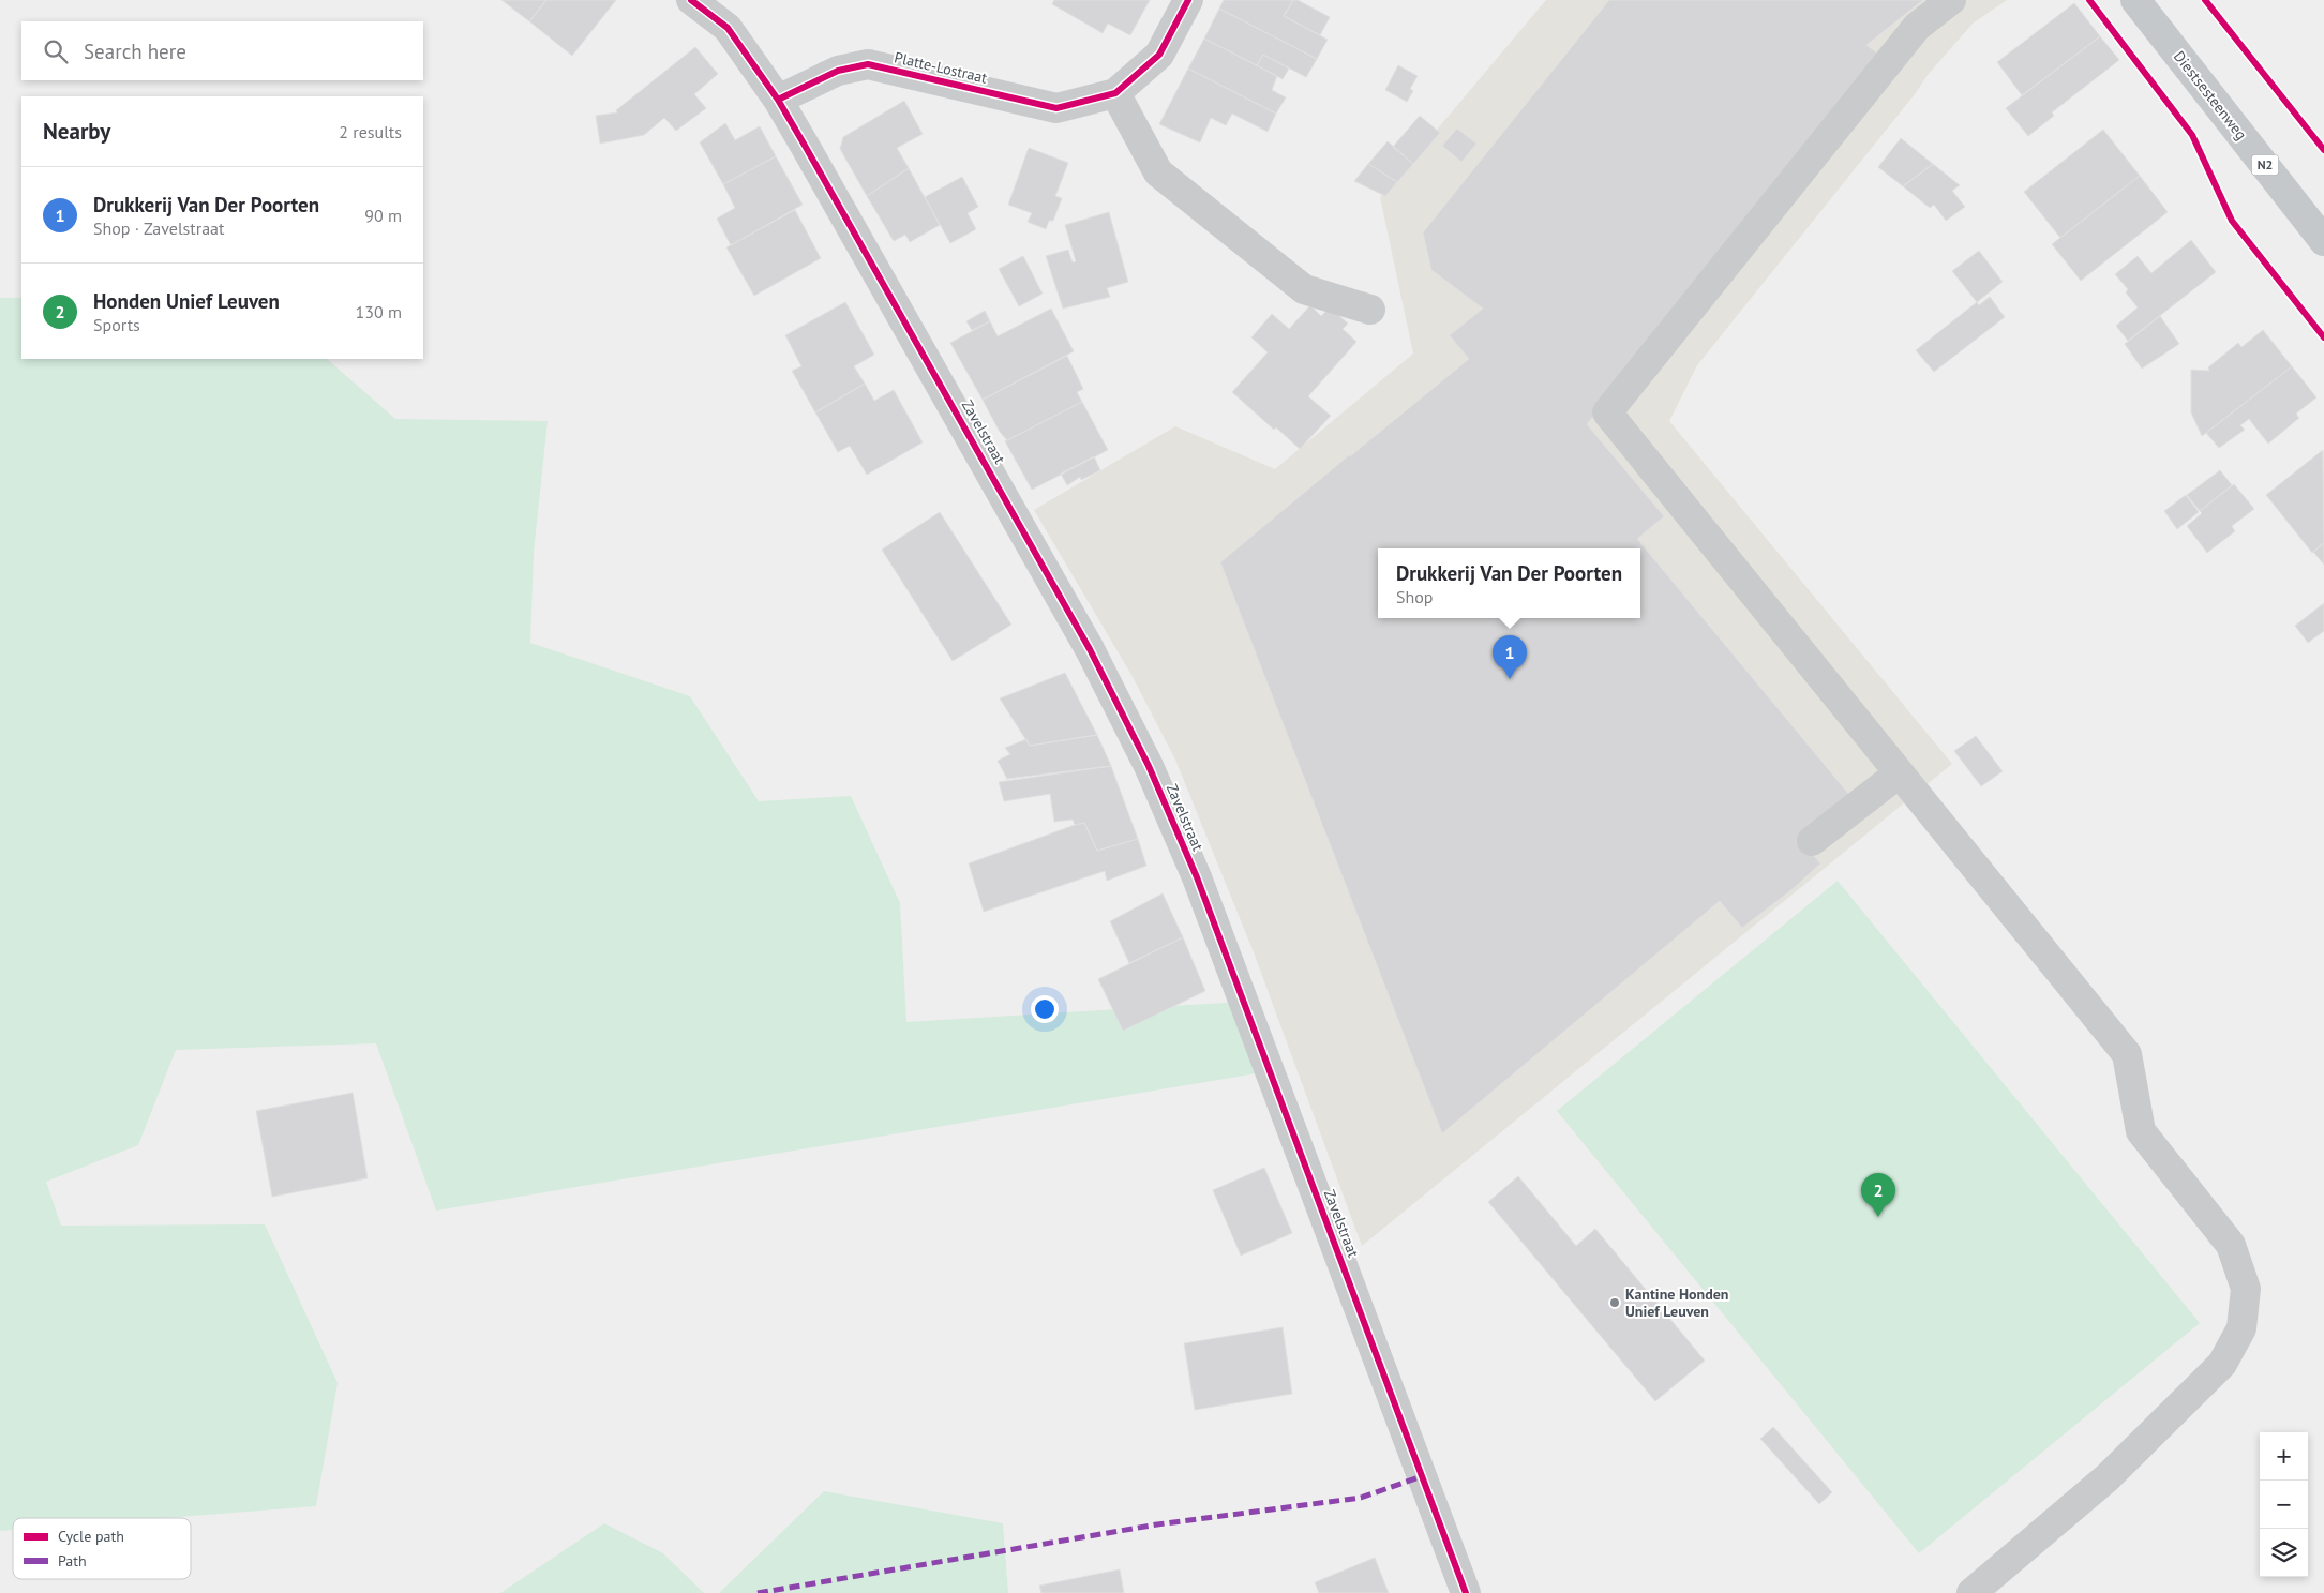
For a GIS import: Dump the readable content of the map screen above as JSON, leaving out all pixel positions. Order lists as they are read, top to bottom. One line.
{"streets":{"main road":["Diestsesteenweg","N2"],"street":["Platte-Lostraat","Zavelstraat"]},"crossings":[["Platte-Lostraat","Zavelstraat"]],"places":["Kantine Honden Unief Leuven"],"legend":["Cycle path","Path"],"page":{"search":"Search here","heading":["Nearby","2 results"],"list":[{"mark":"1","name":"Drukkerij Van Der Poorten","note":"Shop · Zavelstraat","value":"90 m"},{"mark":"2","name":"Honden Unief Leuven","note":"Sports","value":"130 m"}],"popup":["Drukkerij Van Der Poorten","Shop"],"pins":["1","2"],"map_buttons":["+","−"]}}
